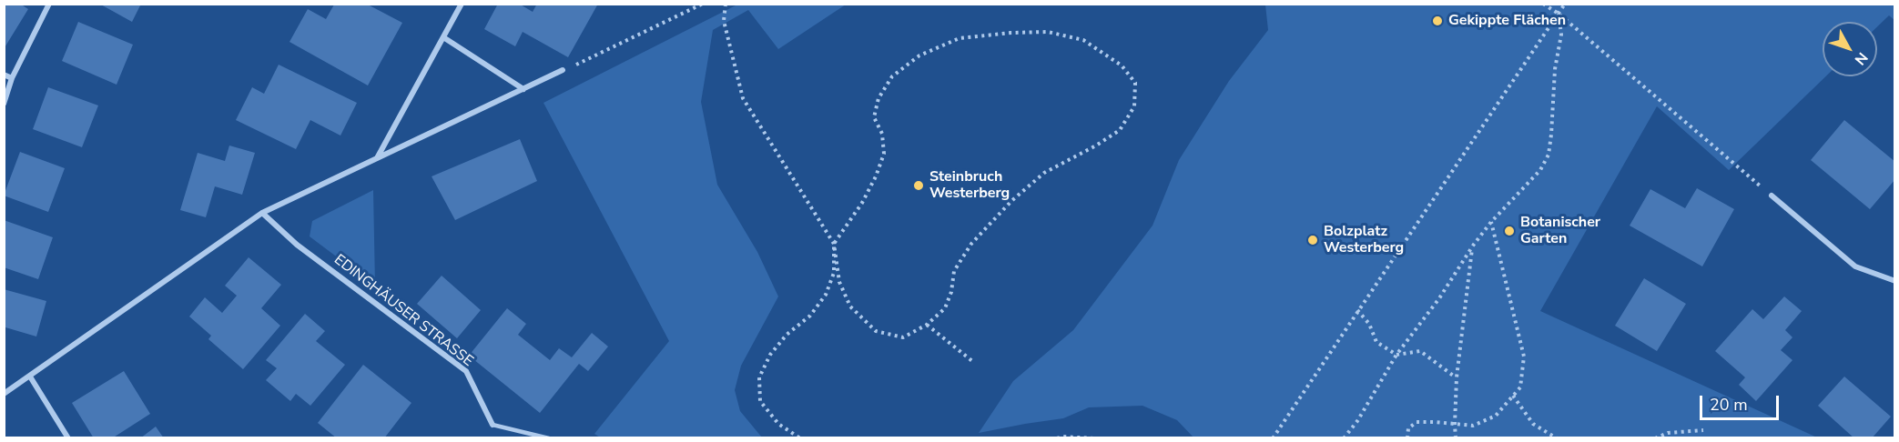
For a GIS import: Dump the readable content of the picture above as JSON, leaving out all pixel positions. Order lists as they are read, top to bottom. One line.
{"streets":{"street":["EDINGHÄUSER STRASSE"]},"places":["Gekippte Flächen","Steinbruch Westerberg","Botanischer Garten","Bolzplatz Westerberg"],"scale_bar":"20 m","north":"bottom right"}
